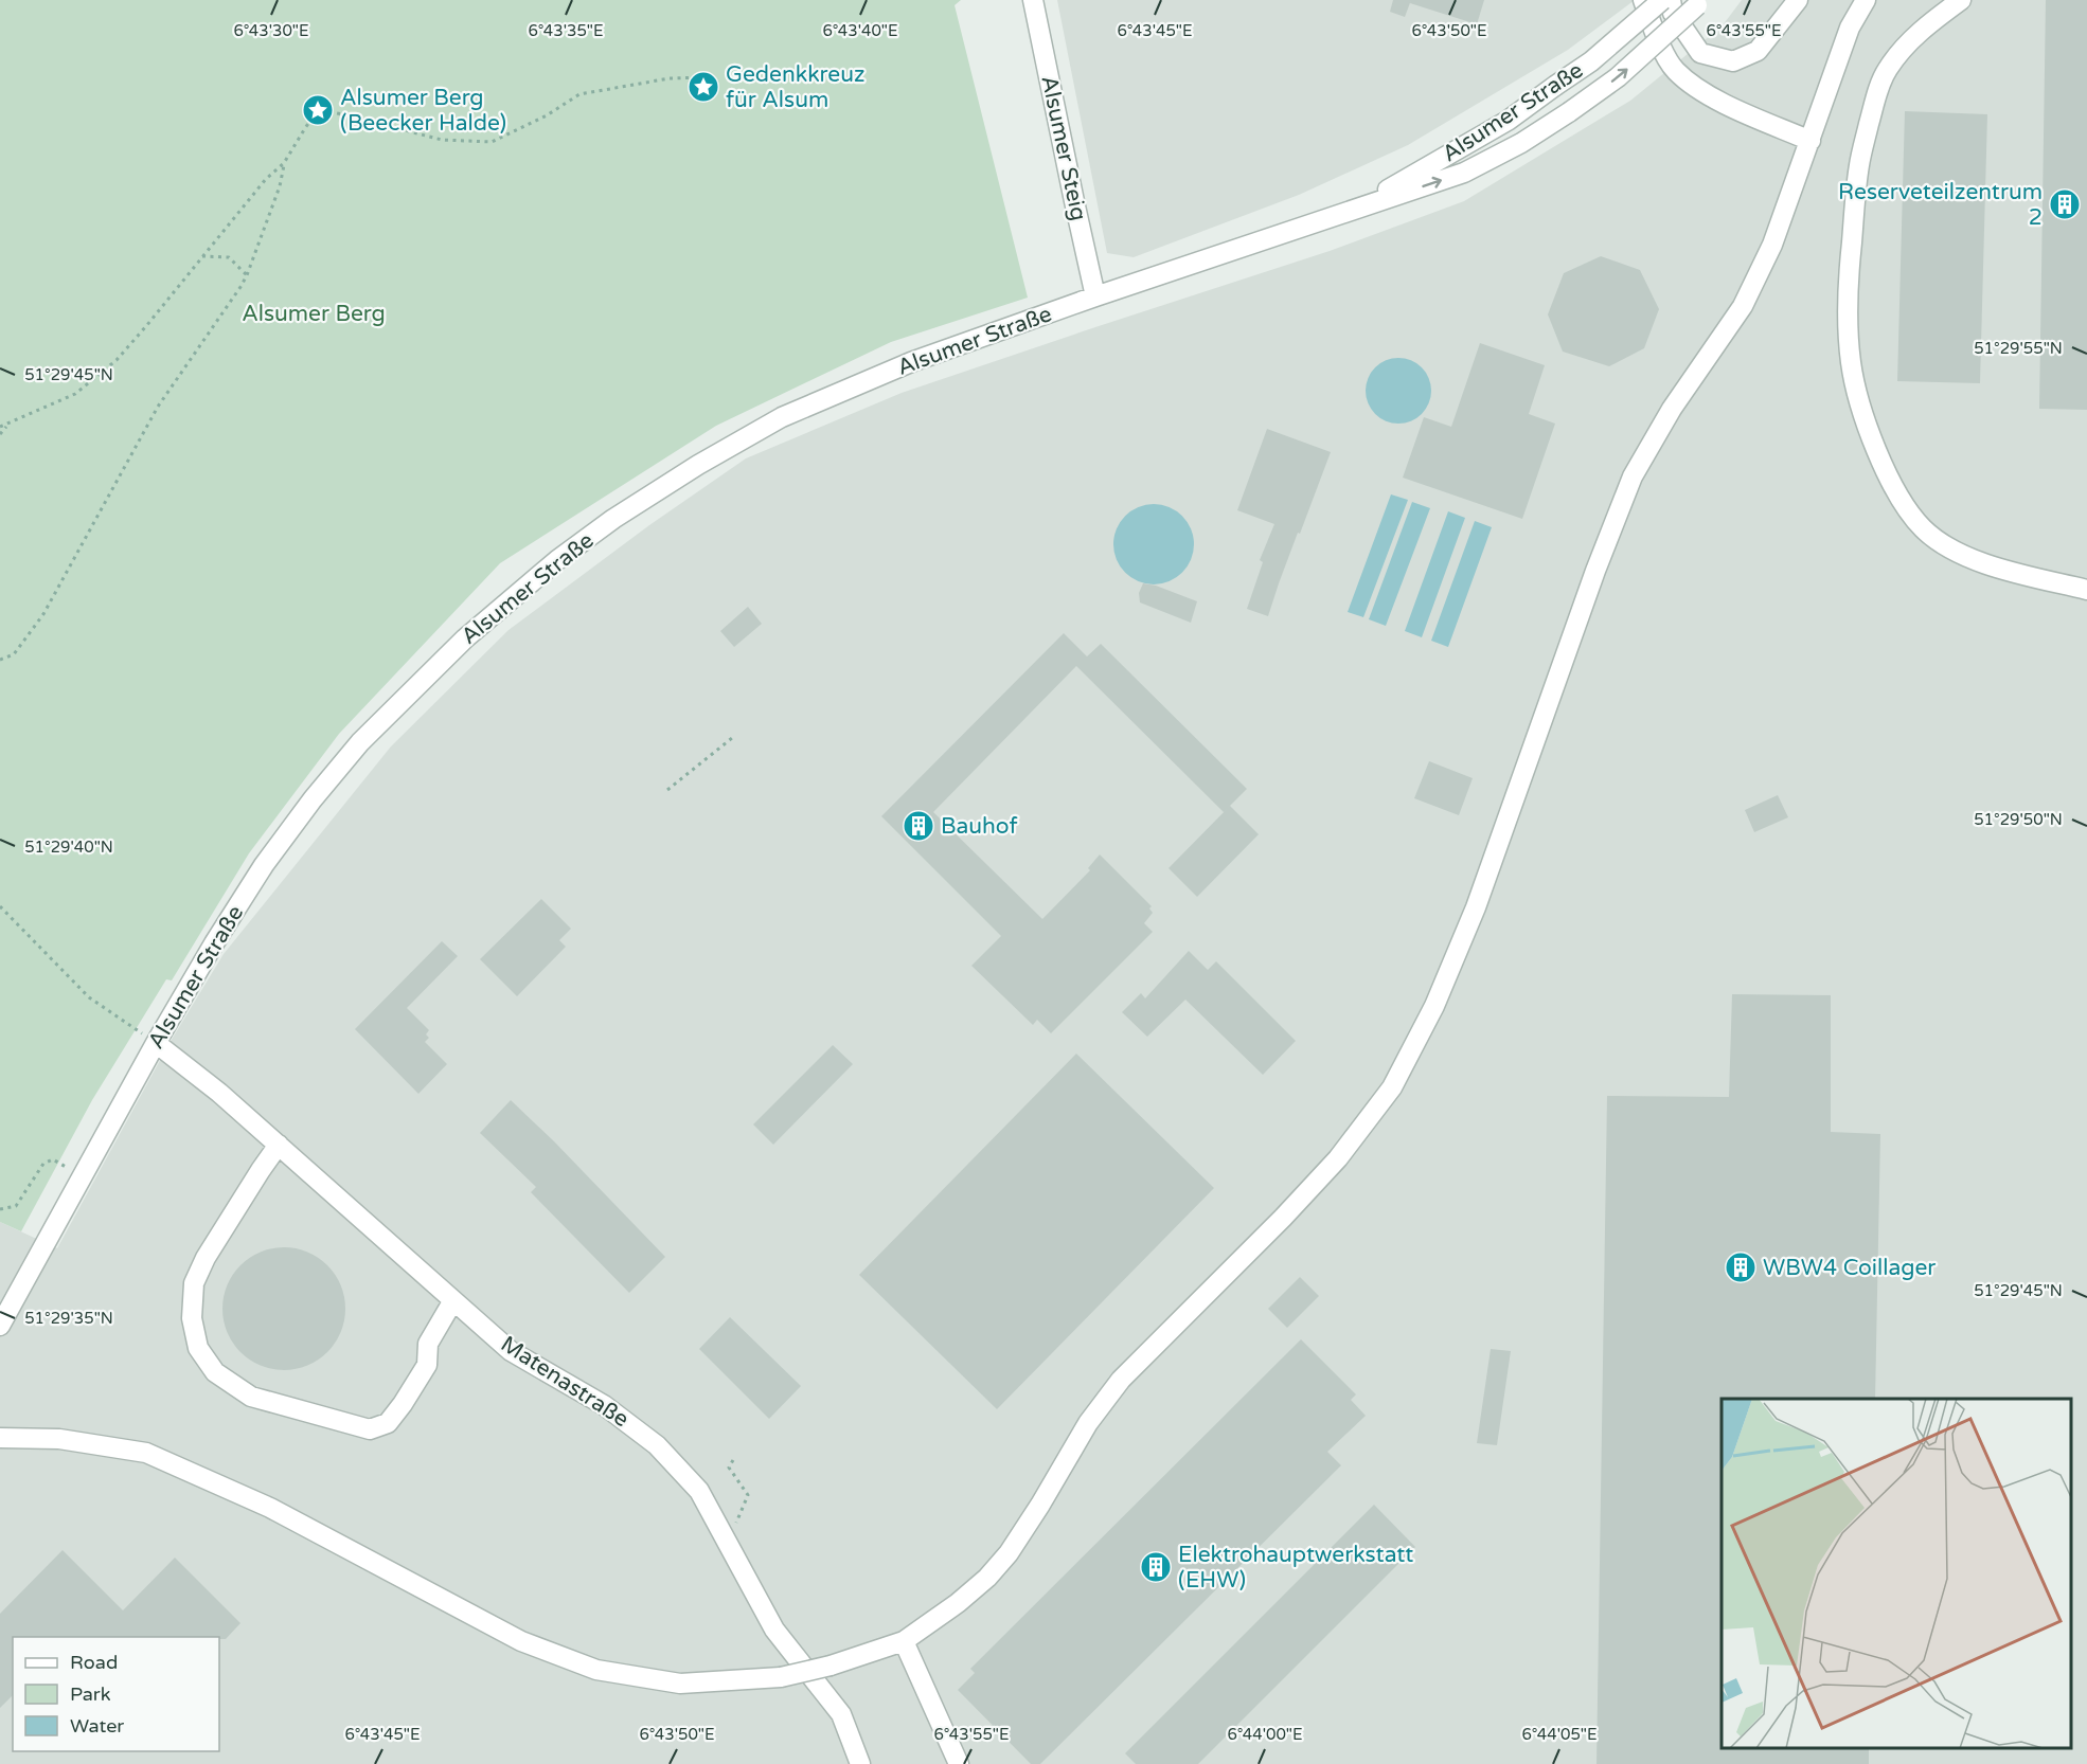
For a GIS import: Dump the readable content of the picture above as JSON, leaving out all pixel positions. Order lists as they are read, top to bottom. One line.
{"streets":{"street":["Alsumer Straße","Alsumer Steig","Matenastraße"]},"crossings":[["Alsumer Straße","Alsumer Steig"],["Alsumer Straße","Matenastraße"]],"parks":["Alsumer Berg"],"places":{"place":["Gedenkkreuz für Alsum","Alsumer Berg (Beecker Halde)"],"building":["Reserveteilzentrum 2","Bauhof","WBW4 Coillager","Elektrohauptwerkstatt (EHW)"]},"legend":["Road","Park","Water"],"coordinates":["6°43'30\"E","6°43'40\"E","6°43'45\"E","6°43'50\"E","6°43'55\"E","6°43'35\"E","51°29'55\"N","51°29'45\"N","51°29'50\"N","51°29'40\"N","51°29'35\"N","6°44'00\"E","6°44'05\"E"]}
